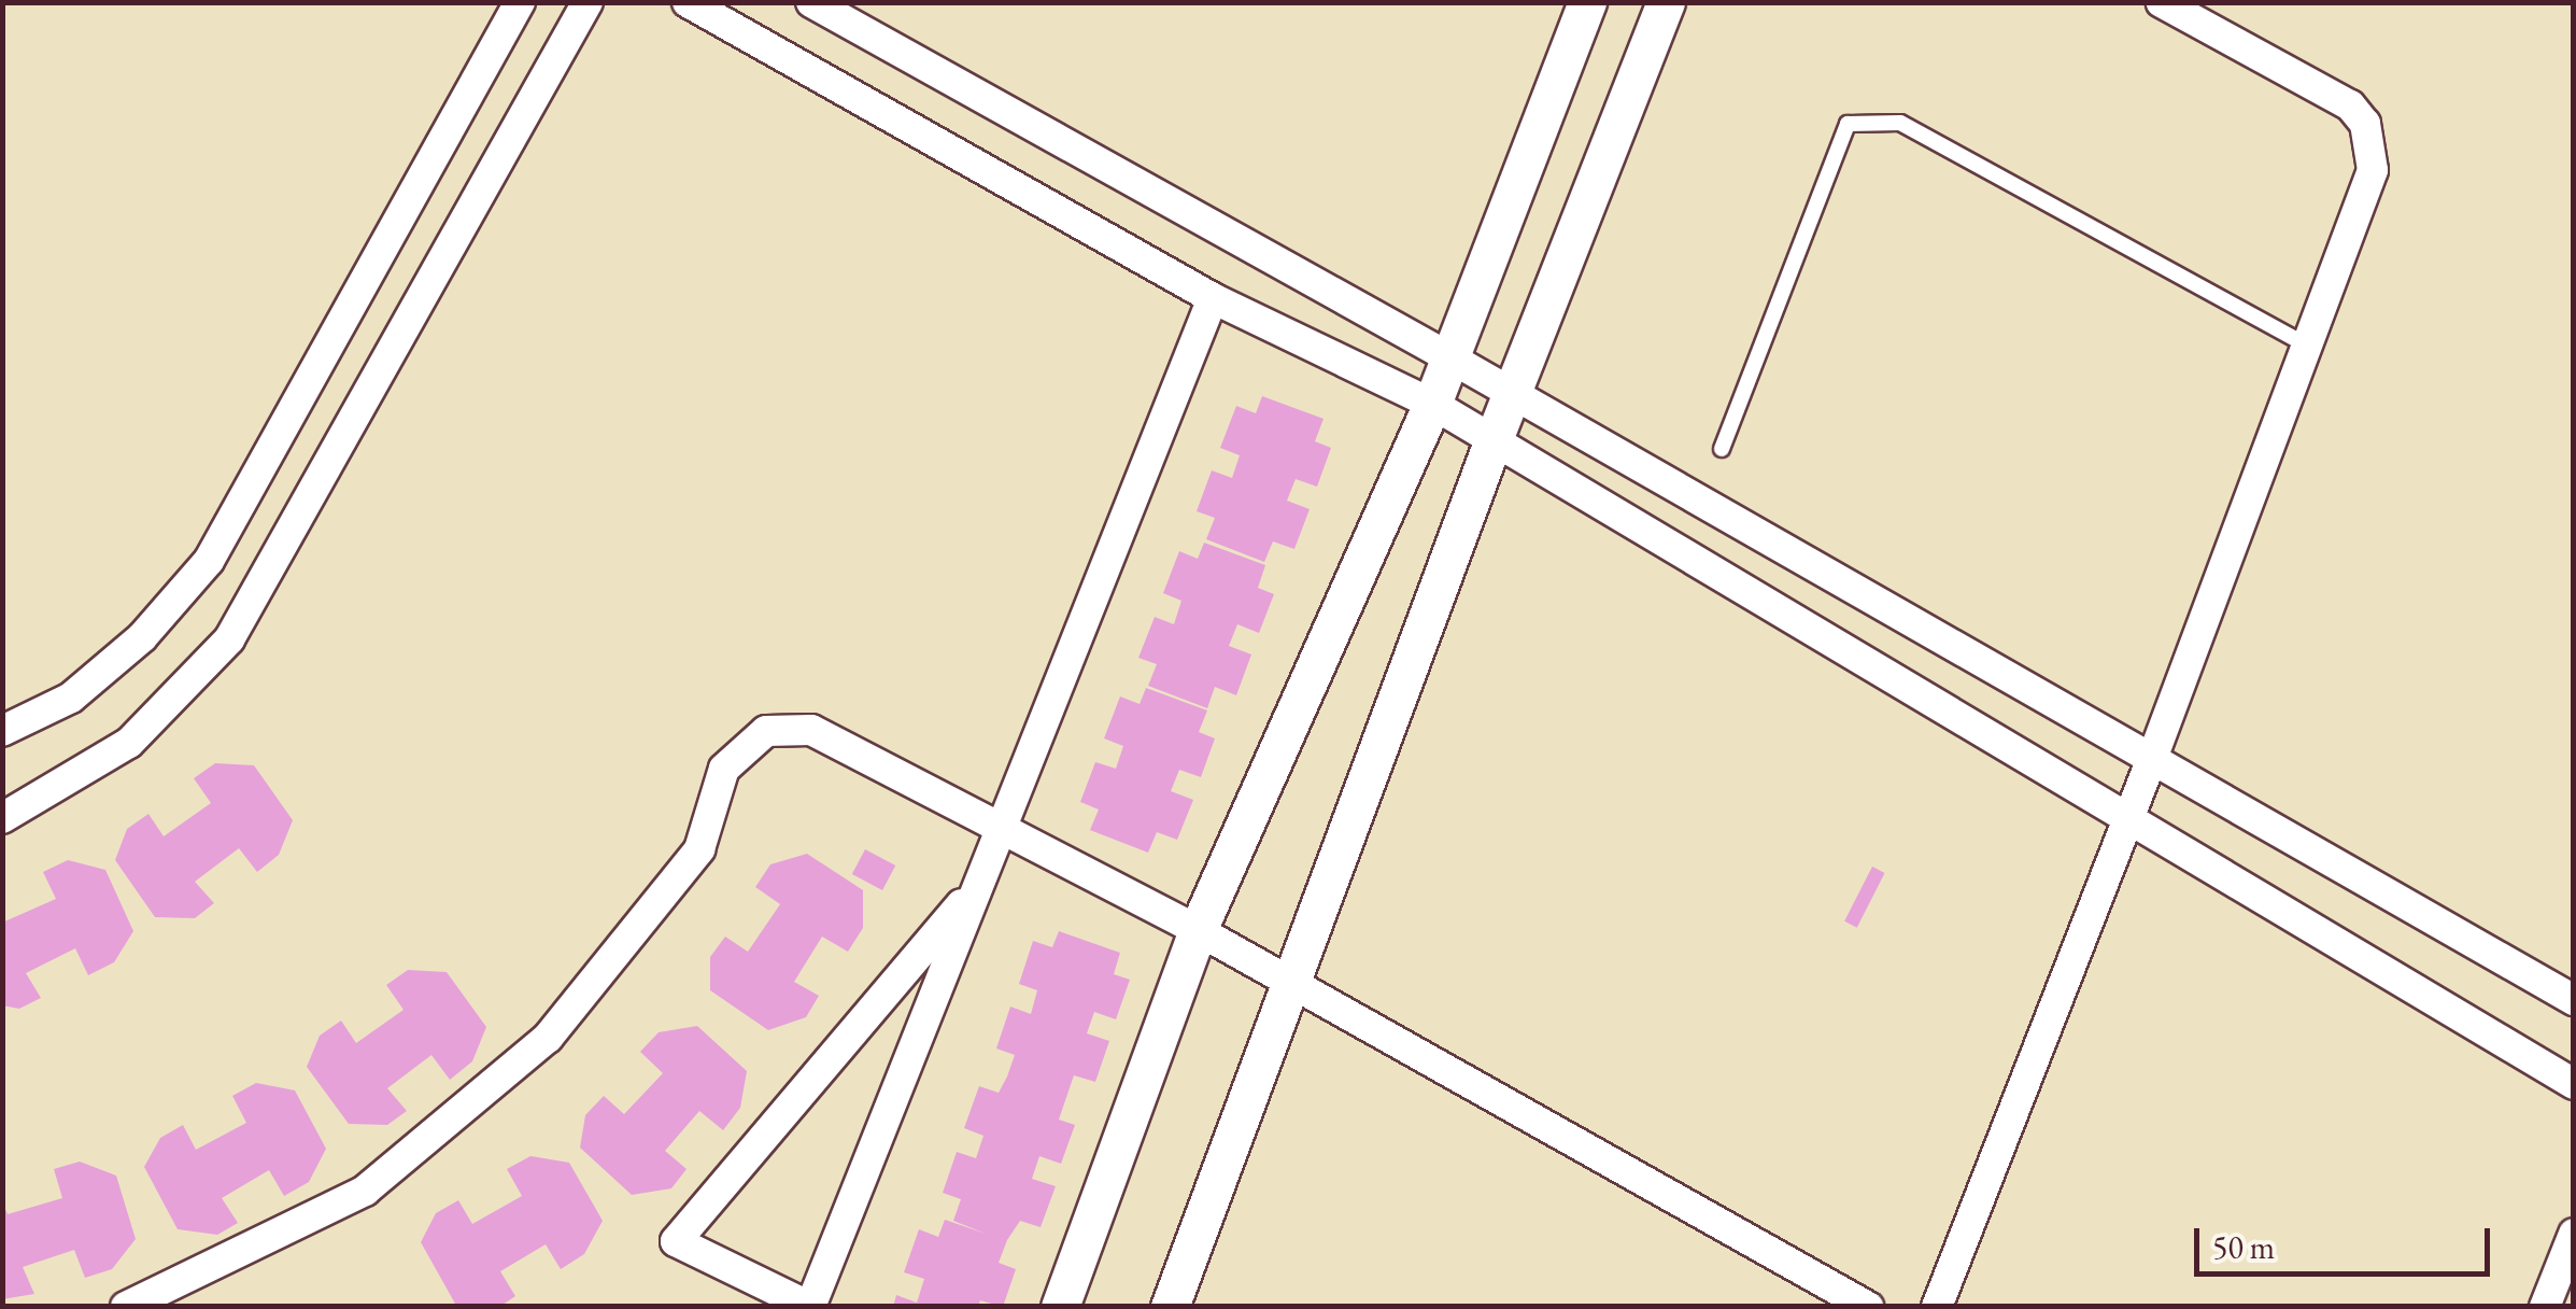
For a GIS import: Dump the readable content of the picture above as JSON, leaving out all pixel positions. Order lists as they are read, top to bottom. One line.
{"scale_bar":"50 m"}
